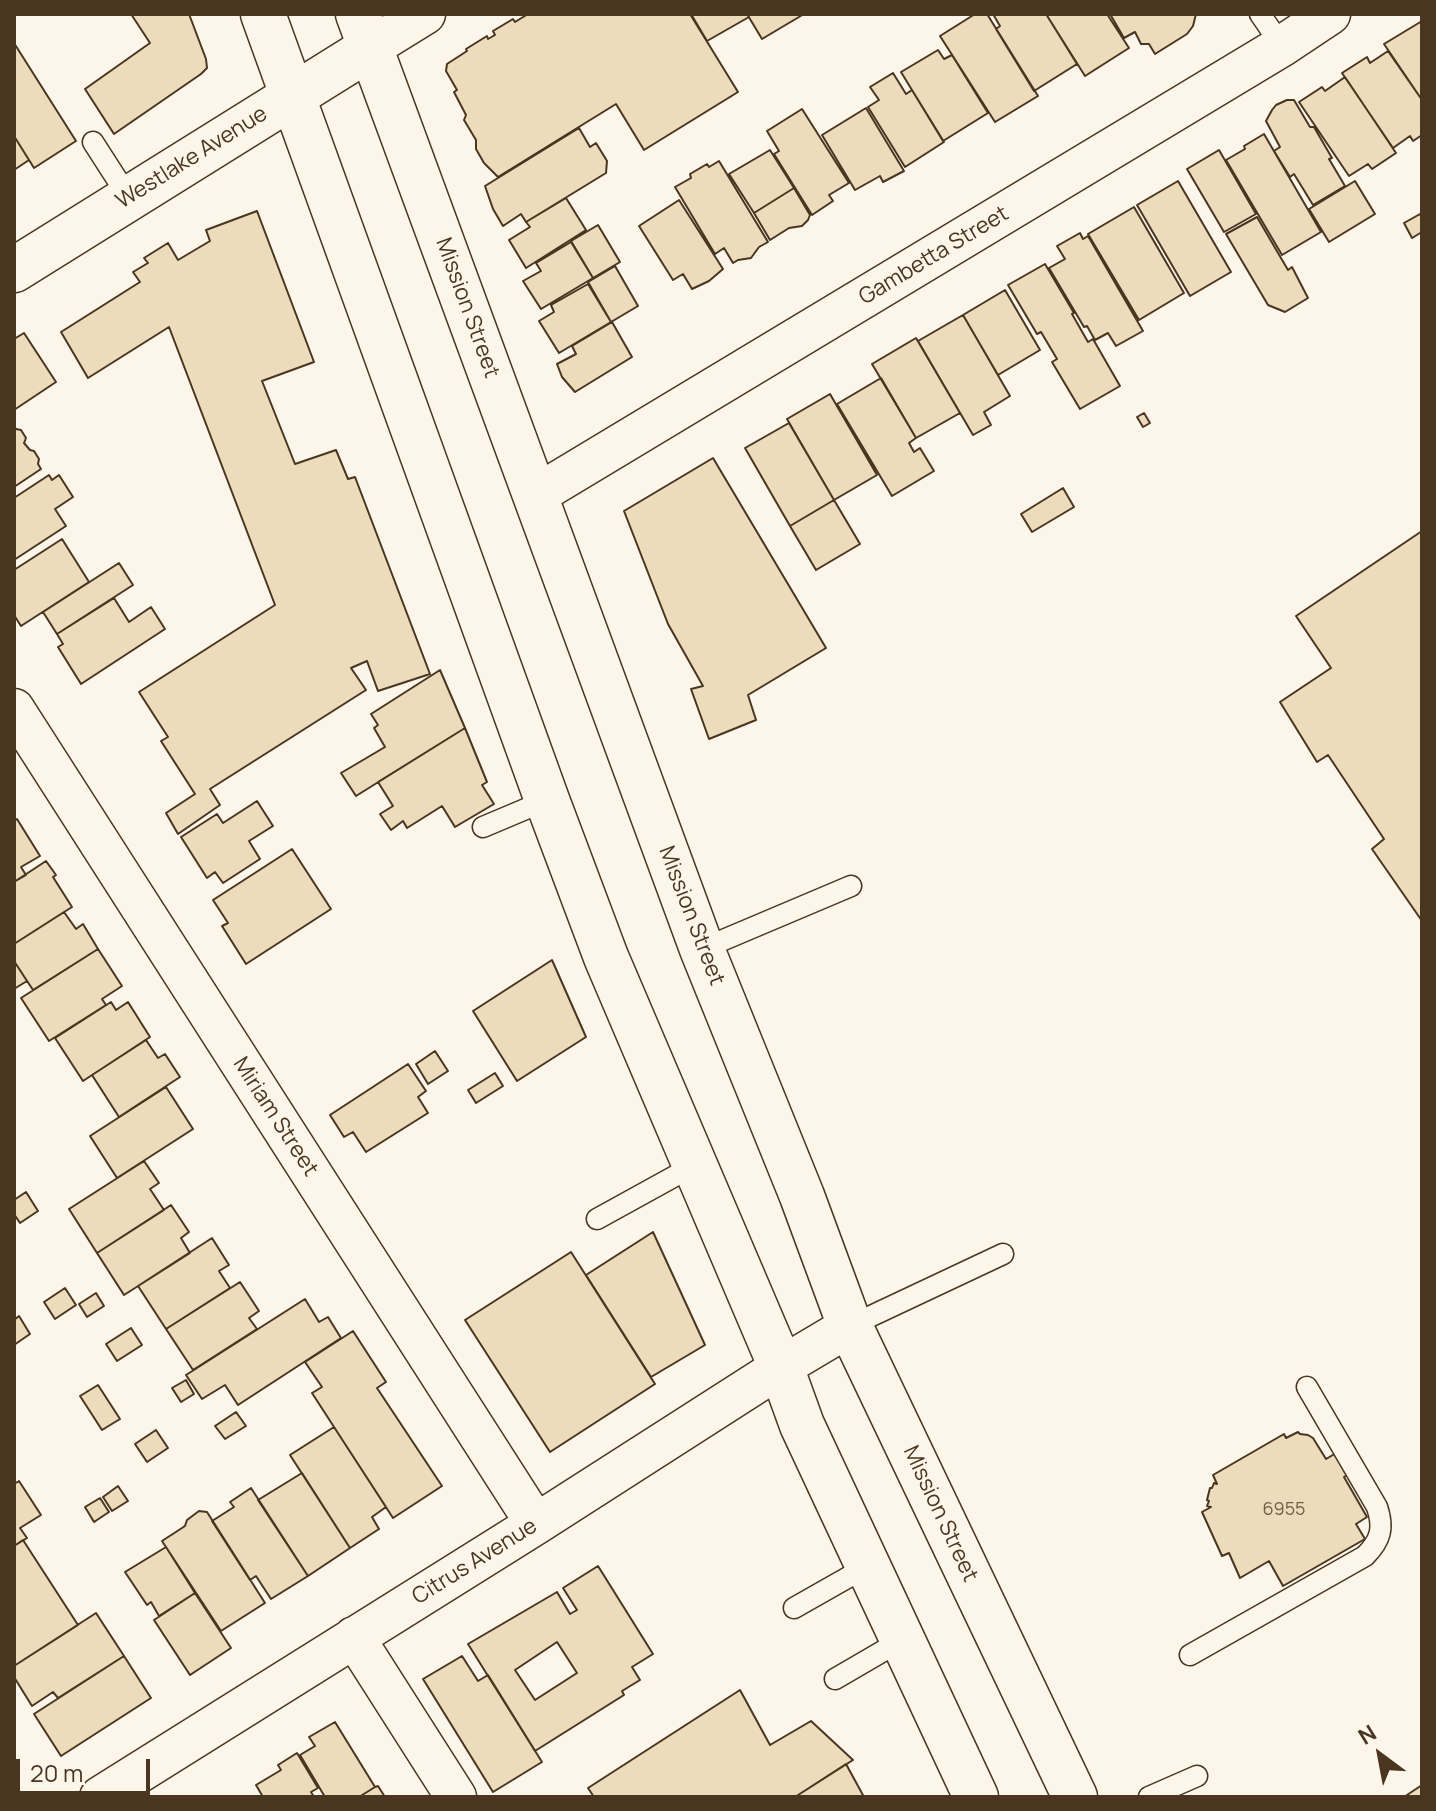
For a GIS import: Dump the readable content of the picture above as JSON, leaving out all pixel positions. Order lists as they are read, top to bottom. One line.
{"streets":{"main road":["Westlake Avenue","Mission Street"],"street":["Gambetta Street","Miriam Street","Citrus Avenue"]},"crossings":[["Westlake Avenue","Mission Street"],["Gambetta Street","Mission Street"],["Mission Street","Citrus Avenue"],["Miriam Street","Citrus Avenue"]],"house_numbers":["6955"],"scale_bar":"20 m","north":"top left"}
